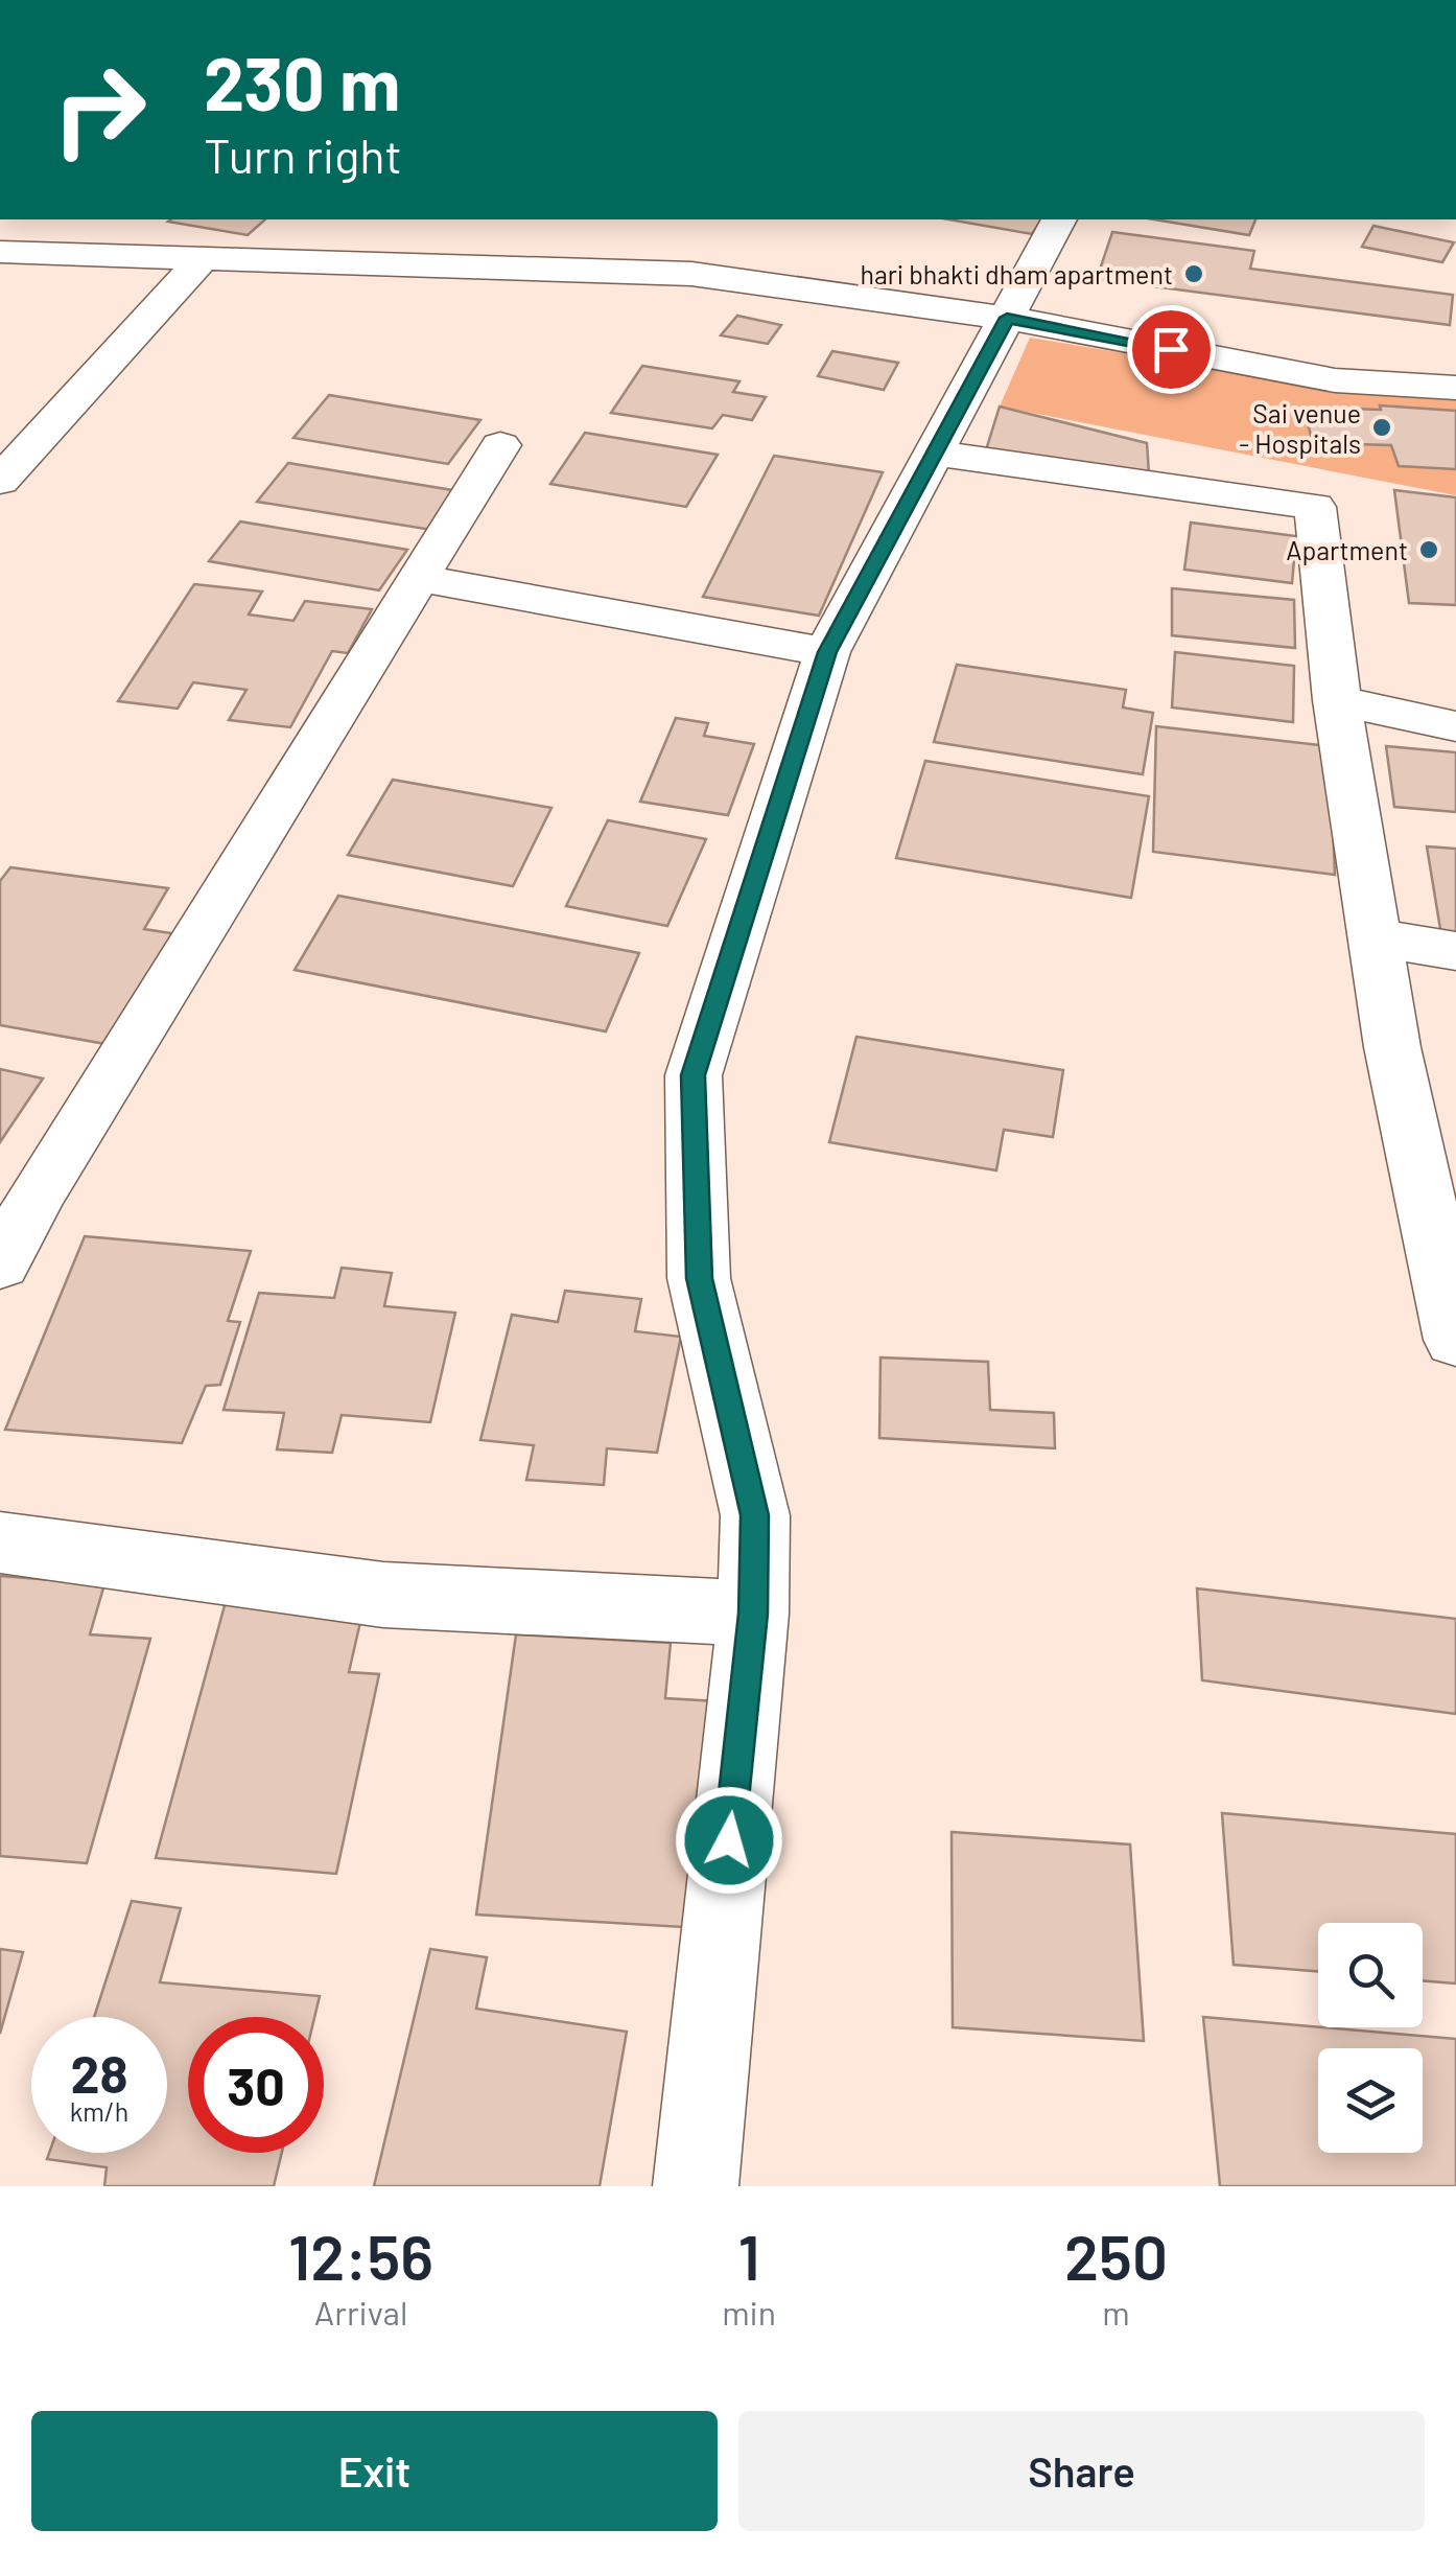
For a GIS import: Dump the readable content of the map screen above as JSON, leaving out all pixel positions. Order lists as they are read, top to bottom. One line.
{"places":["hari bhakti dham apartment","Sai venue - Hospitals","Apartment"],"page":{"turn":["230 m","Turn right"],"speed":"28 km/h","limit":"30","eta":["12:56","Arrival","1","min","250","m"],"buttons":["Exit","Share"]}}
